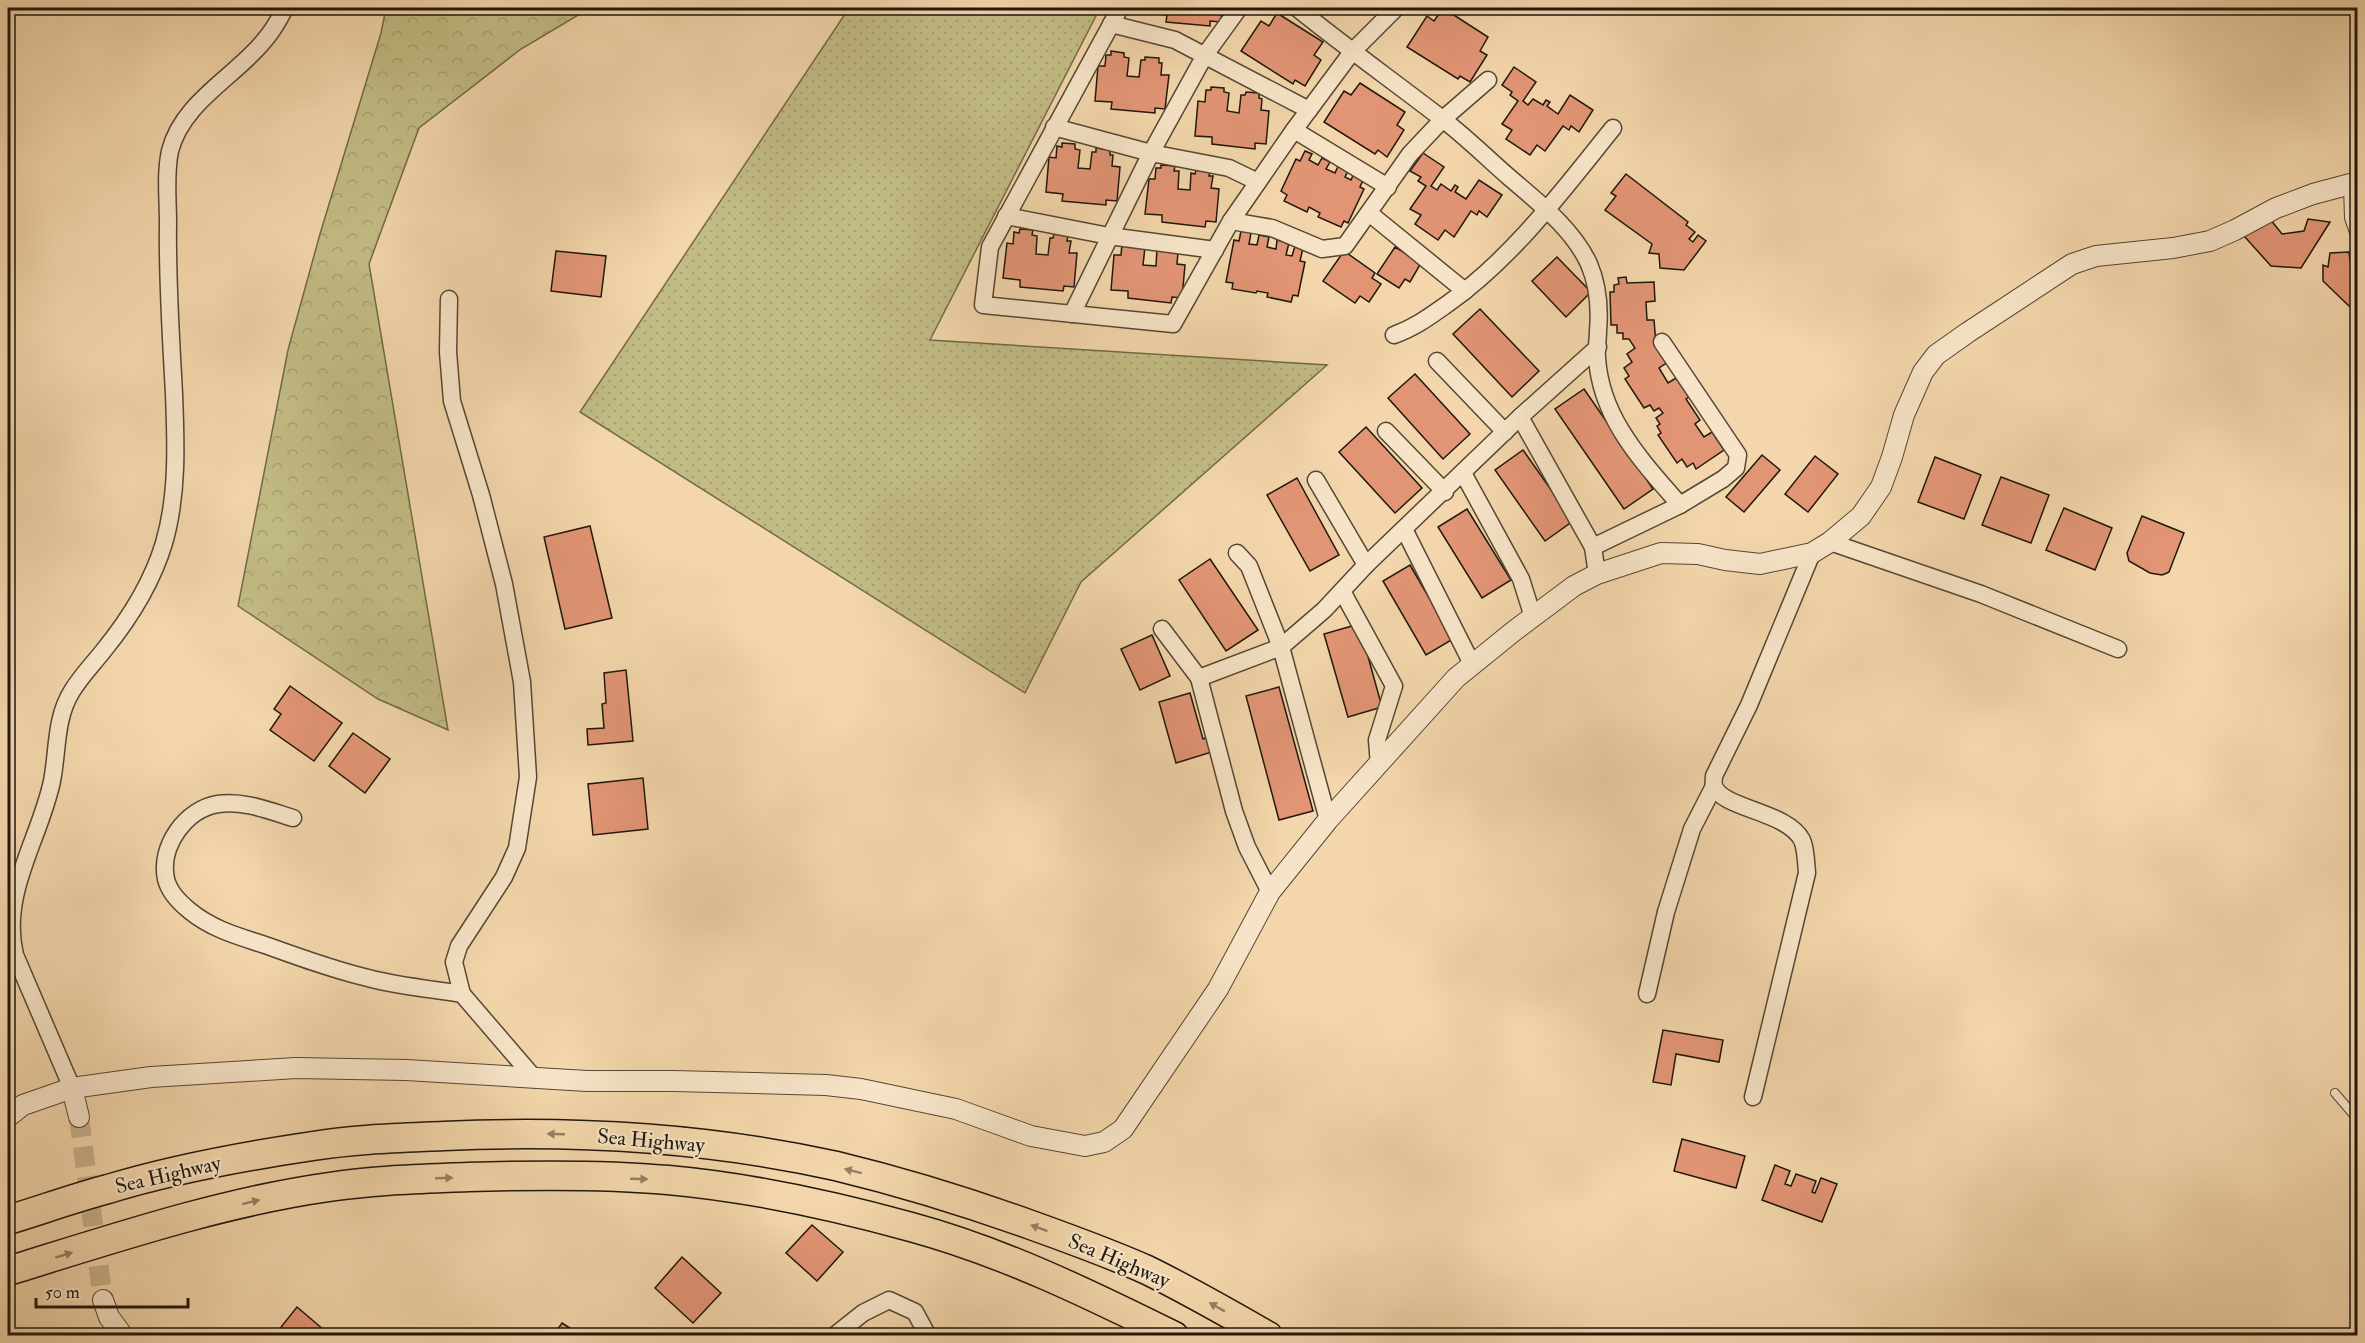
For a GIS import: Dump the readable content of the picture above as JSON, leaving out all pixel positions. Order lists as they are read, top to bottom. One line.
{"streets":{"highway":["Sea Highway"]},"scale_bar":"50 m"}
